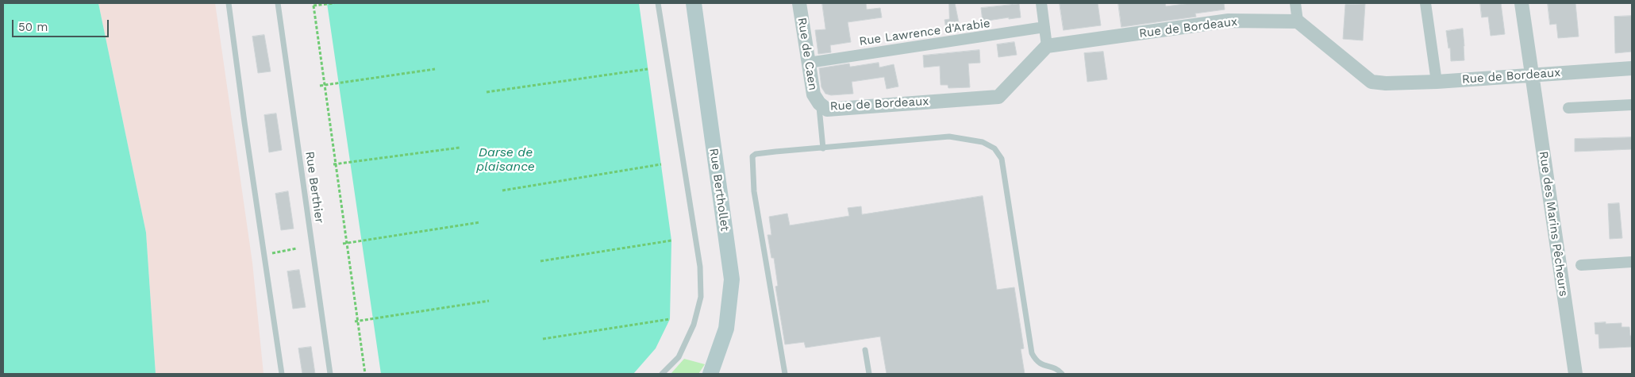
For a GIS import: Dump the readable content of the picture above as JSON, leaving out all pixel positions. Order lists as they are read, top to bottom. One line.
{"streets":{"main road":["Rue Berthollet"],"street":["Rue de Bordeaux","Rue Lawrence d'Arabie","Rue de Caen","Rue des Marins Pêcheurs"],"lane":["Rue Berthier"]},"crossings":[["Rue de Bordeaux","Rue de Caen"],["Rue de Bordeaux","Rue des Marins Pêcheurs"],["Rue Lawrence d'Arabie","Rue de Caen"]],"water":["Darse de plaisance"],"scale_bar":"50 m"}
